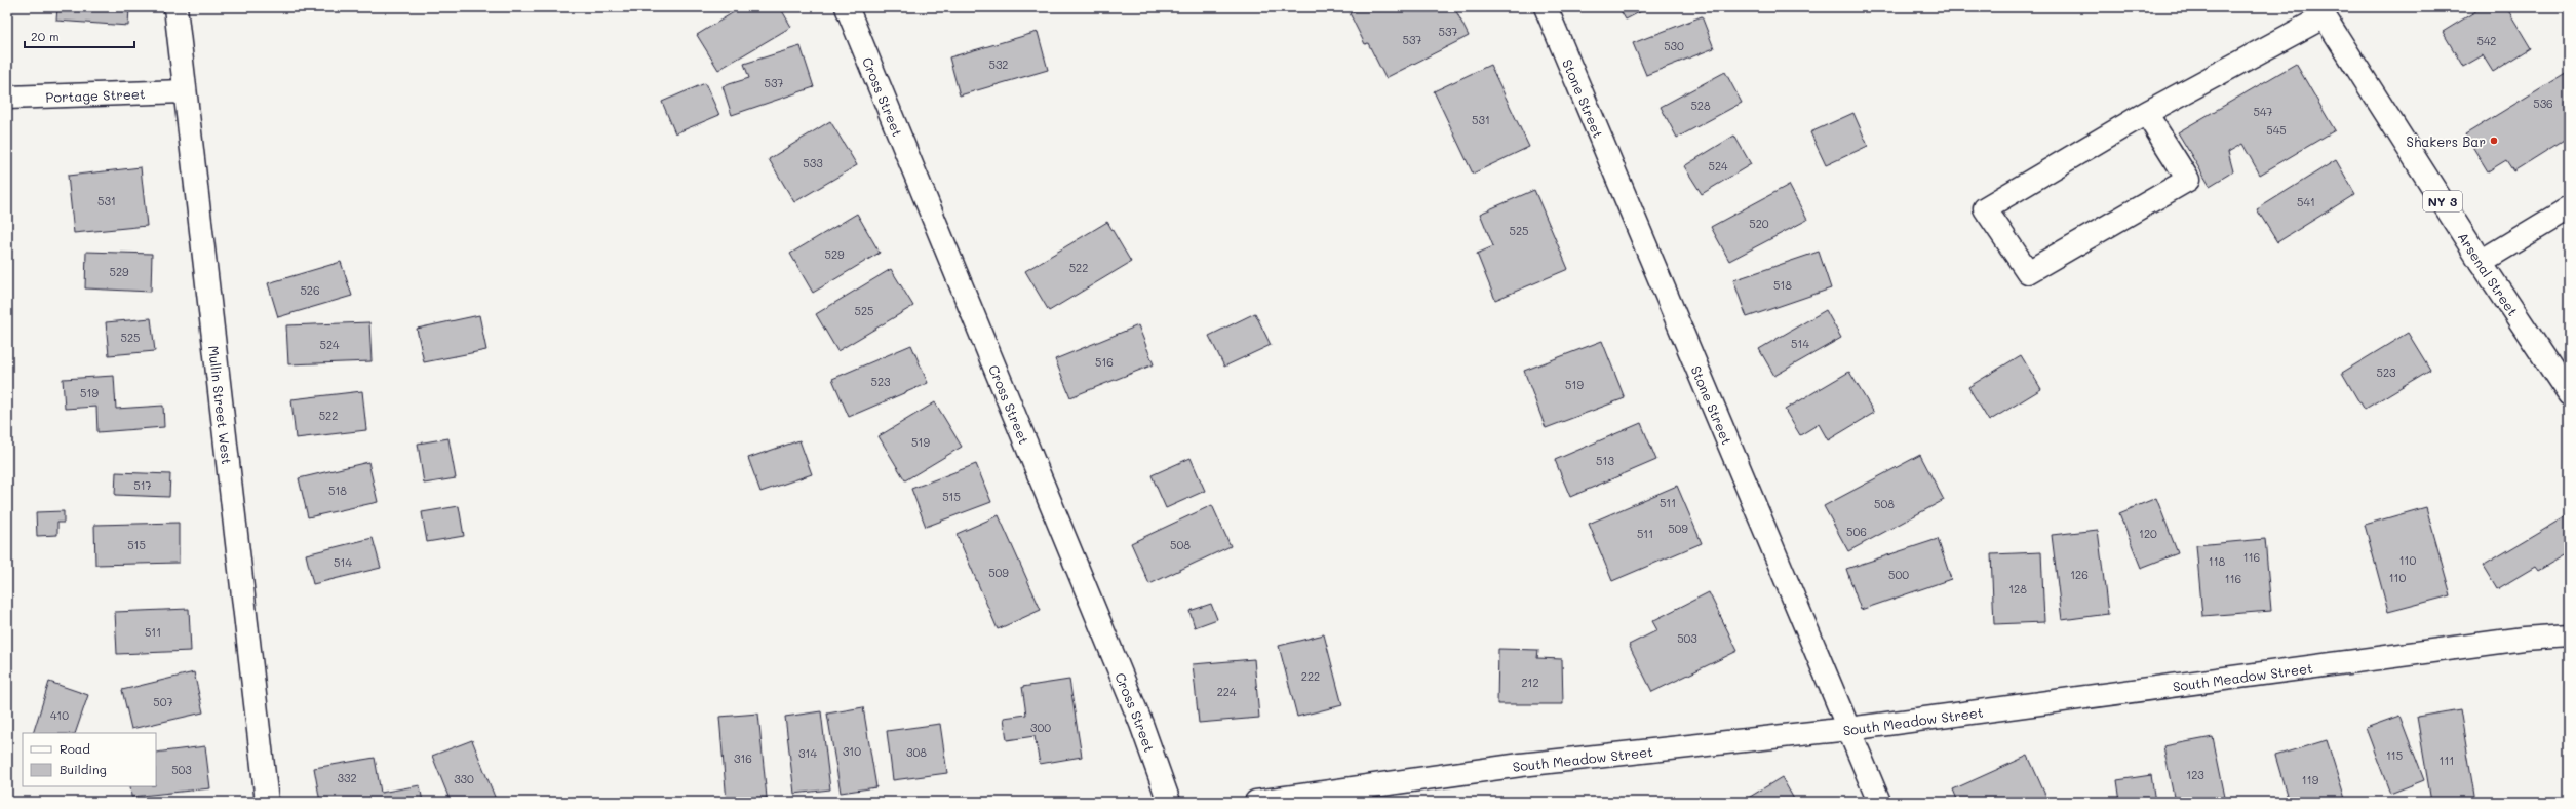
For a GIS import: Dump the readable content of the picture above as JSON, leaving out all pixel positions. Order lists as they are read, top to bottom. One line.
{"streets":{"main road":["Portage Street","Cross Street","Stone Street","NY 3","Arsenal Street","Mullin Street West","South Meadow Street"]},"crossings":[["Portage Street","Mullin Street West"],["Stone Street","South Meadow Street"]],"places":["Shakers Bar"],"house_numbers":["537","537","542","530","532","537","536","528","547","531","545","533","524","531","541","520","525","529","522","529","518","526","525","525","514","524","516","523","523","519","519","522","519","513","517","518","515","511","508","509","506","511","120","515","508","116","110","118","514","509","500","126","110","116","128","511","503","222","212","224","507","410","300","310","308","314","115","316","111","503","123","332","330","119"],"legend":["Road","Building"],"scale_bar":"20 m"}
